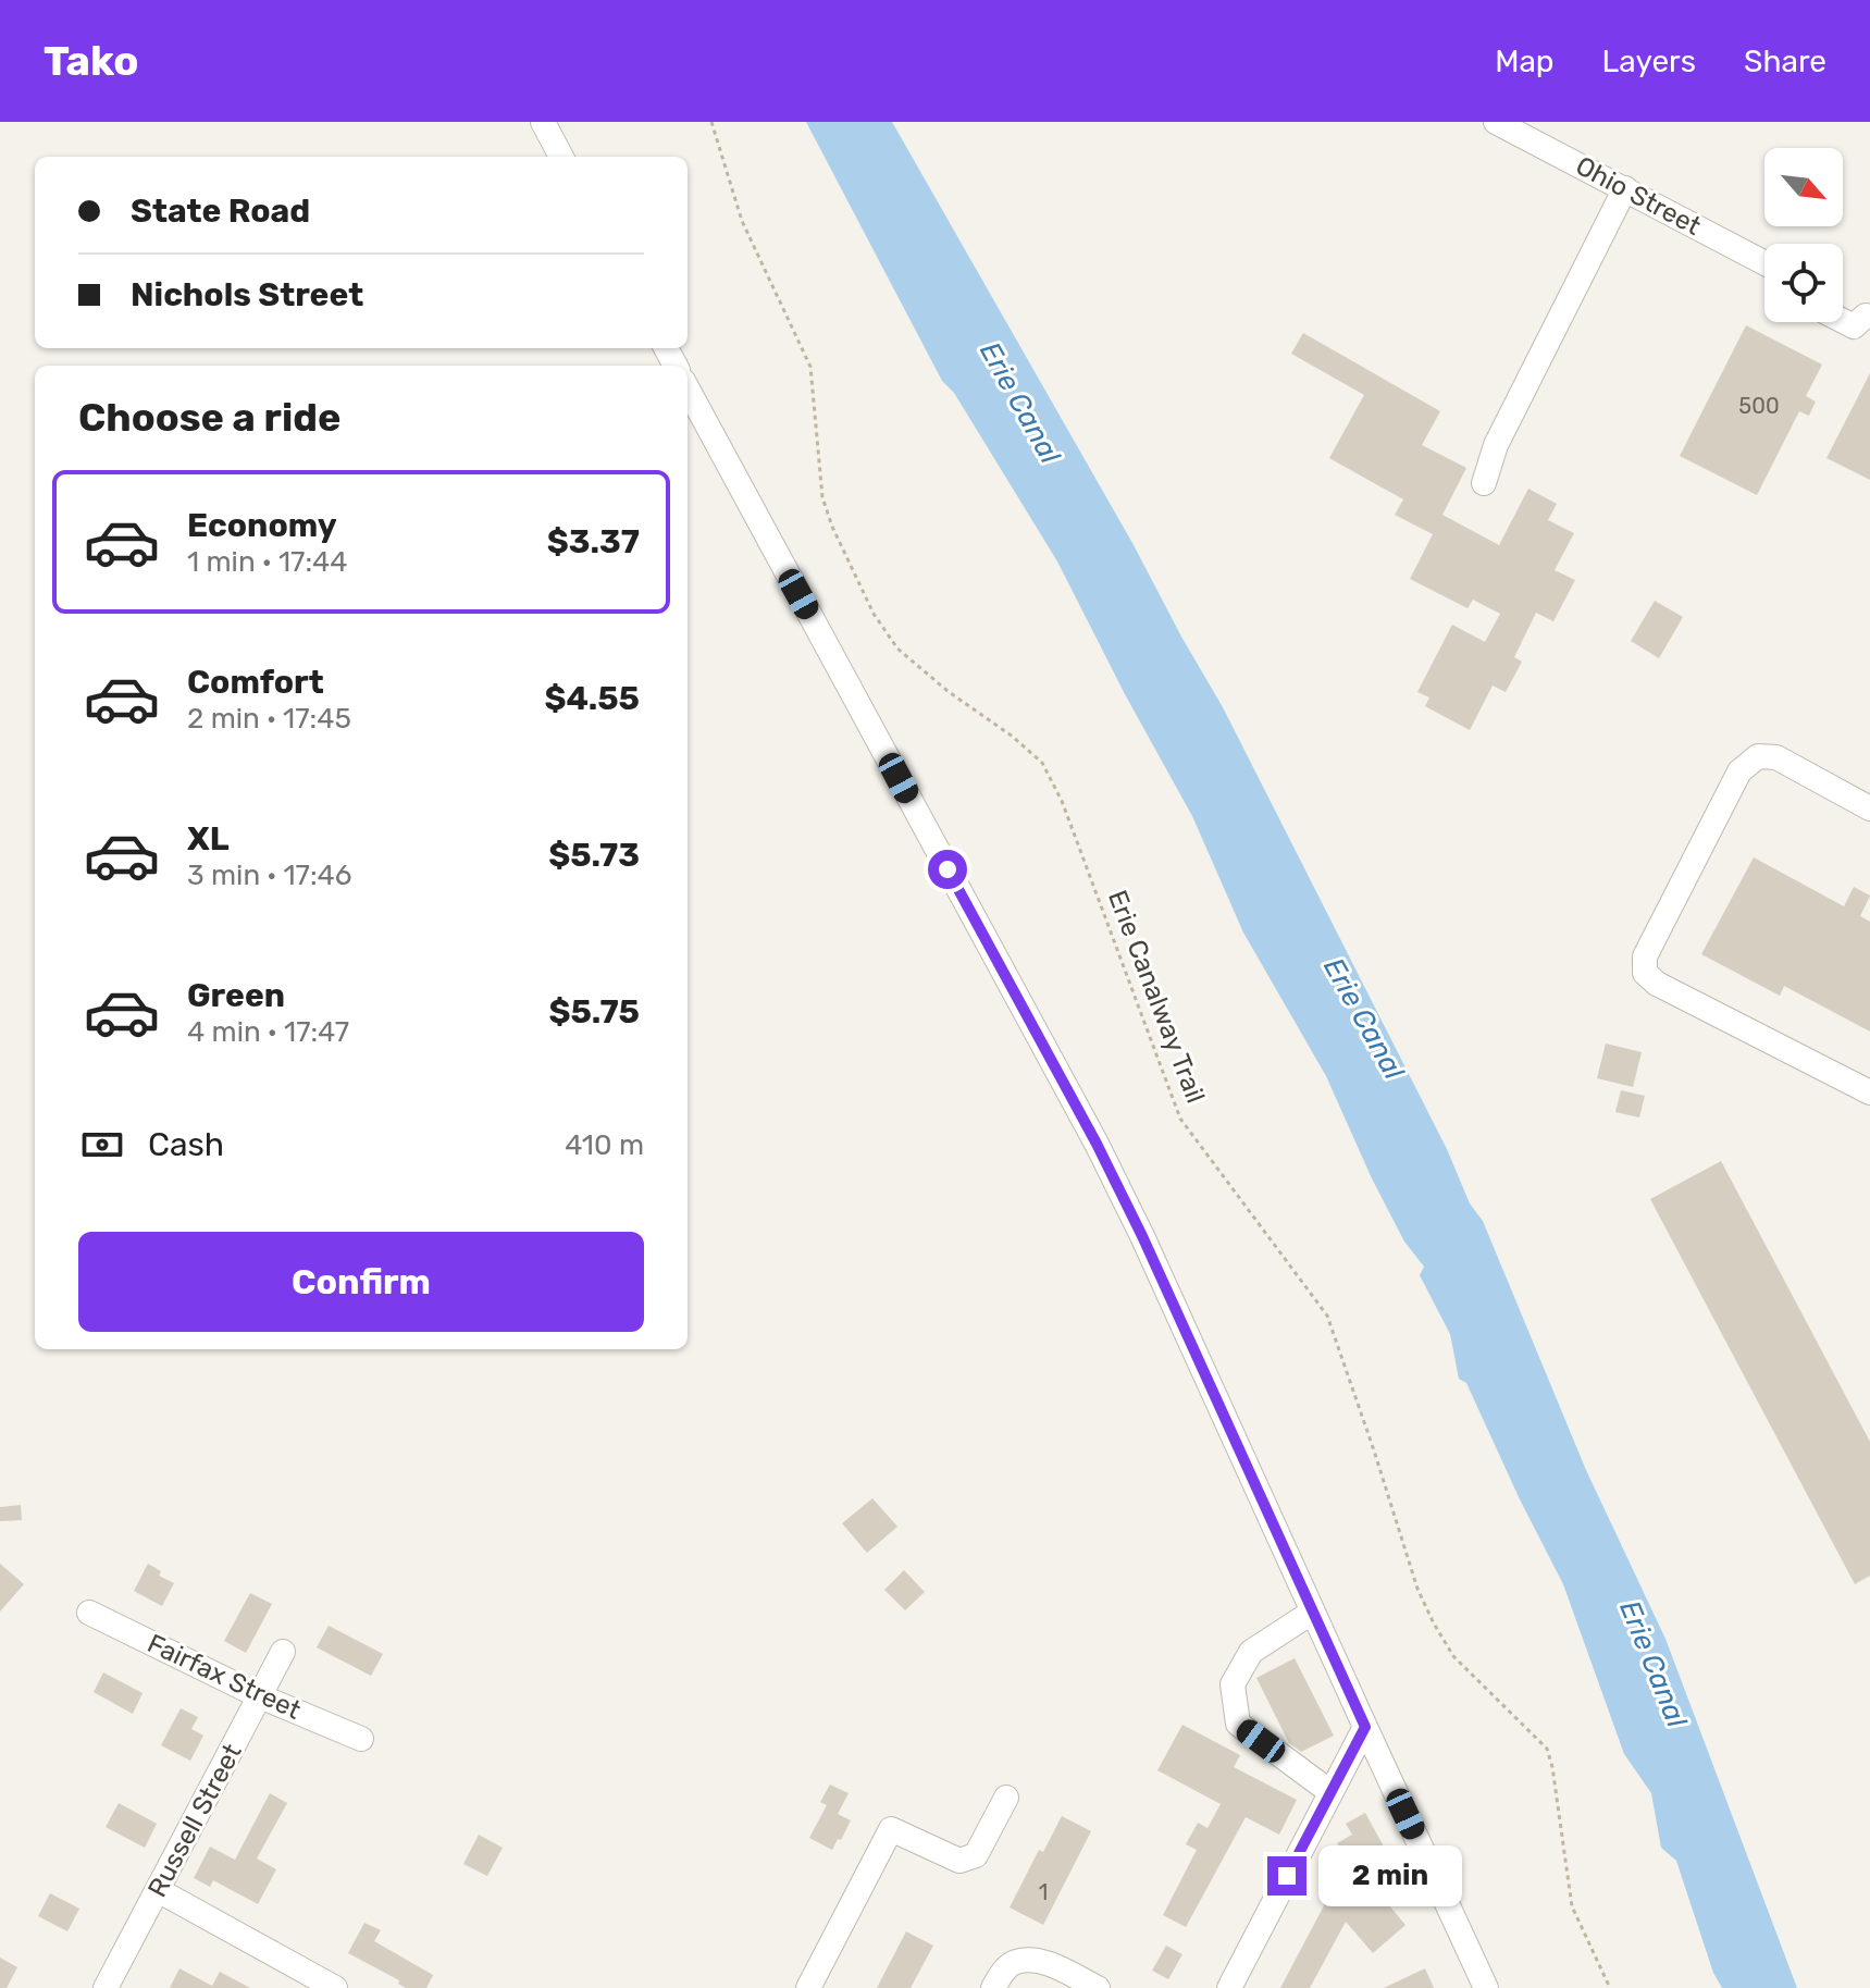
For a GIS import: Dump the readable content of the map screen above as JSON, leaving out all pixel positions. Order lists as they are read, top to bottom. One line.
{"streets":{"street":["Ohio Street","Fairfax Street","Russell Street"],"path":["Erie Canalway Trail"]},"crossings":[["Fairfax Street","Russell Street"]],"water":["Erie Canal"],"house_numbers":["500","1"],"north":"bottom right","page":{"header":"Tako","nav":["Map","Layers","Share"],"banner":["State Road","Nichols Street"],"heading":"Choose a ride","list":[{"name":"Economy","note":"1 min · 17:44","value":"$3.37"},{"name":"Comfort","note":"2 min · 17:45","value":"$4.55"},{"name":"XL","note":"3 min · 17:46","value":"$5.73"},{"name":"Green","note":"4 min · 17:47","value":"$5.75"}],"pay":["Cash","410 m"],"buttons":"Confirm","bubble":"2 min"}}
